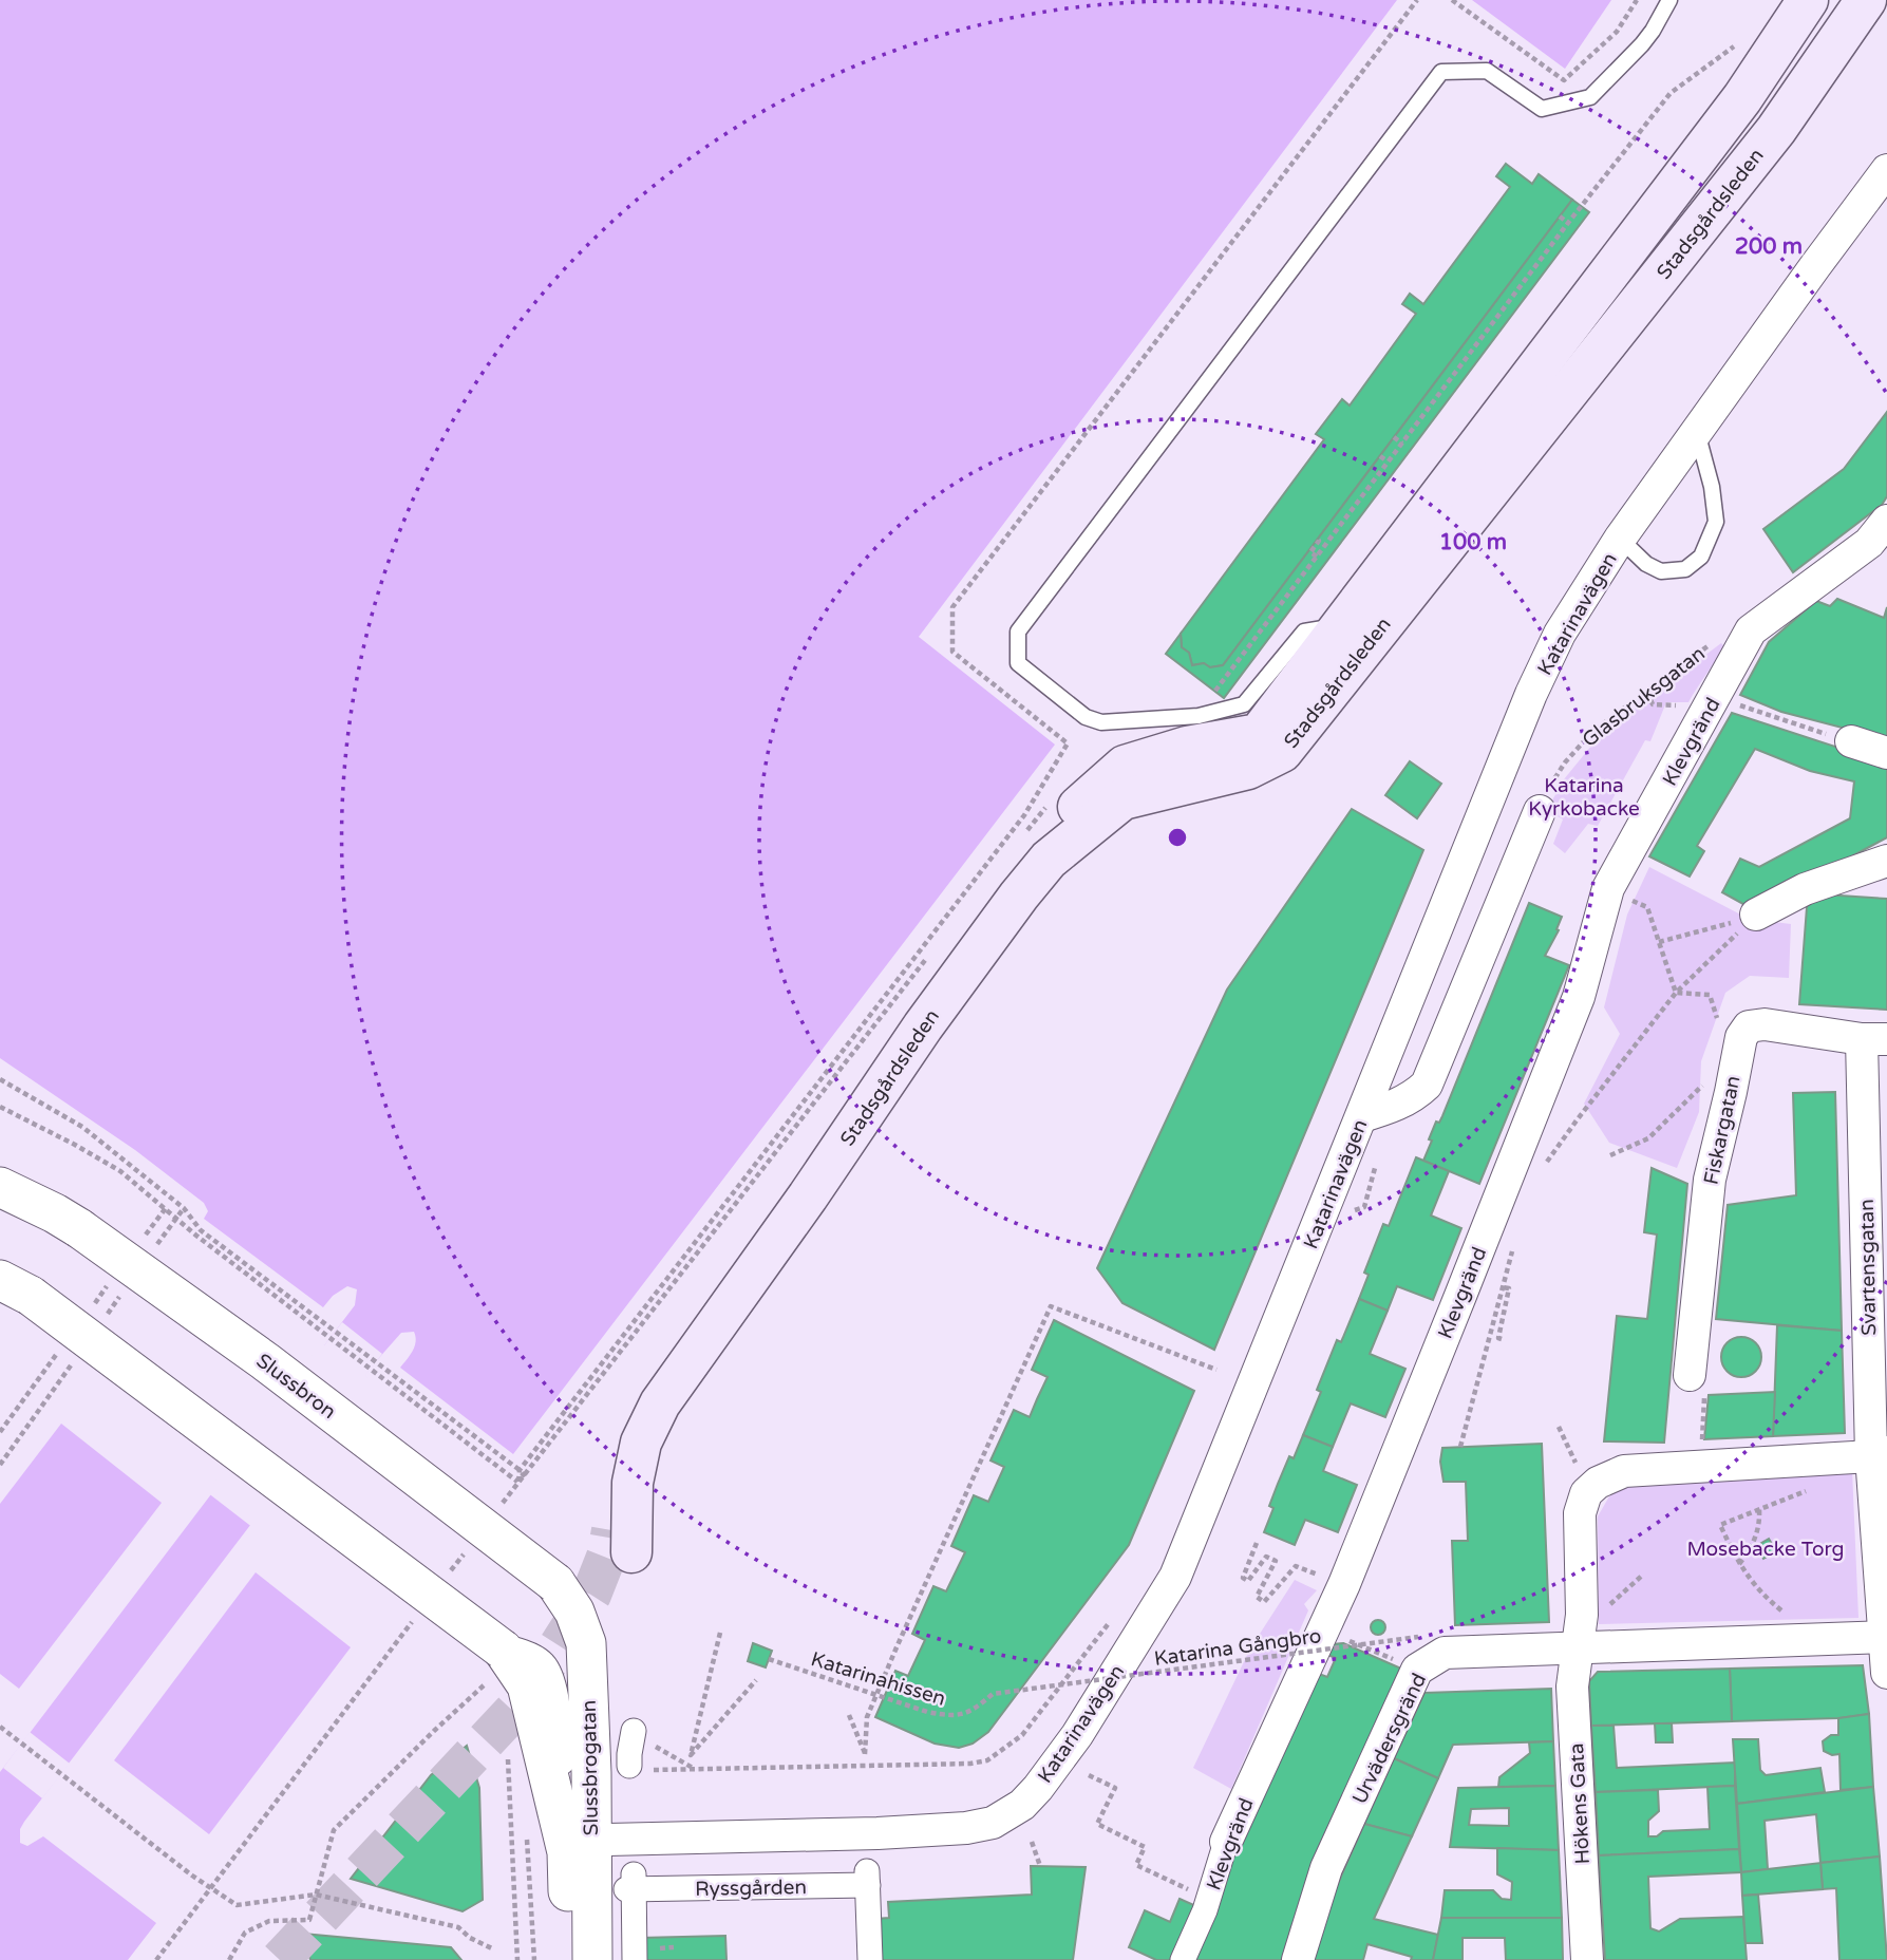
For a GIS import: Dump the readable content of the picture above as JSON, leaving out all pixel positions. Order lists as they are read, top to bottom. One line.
{"streets":{"main road":["Stadsgårdsleden"],"street":["Katarinavägen","Klevgränd","Fiskargatan","Svartensgatan","Slussbron","Urvädersgränd","Slussbrogatan","Hökens Gata","Ryssgården"],"path":["Glasbruksgatan","Katarina Gångbro","Katarinahissen"]},"crossings":[["Katarinavägen","Slussbrogatan"],["Glasbruksgatan","Klevgränd"],["Fiskargatan","Svartensgatan"],["Slussbron","Slussbrogatan"],["Katarina Gångbro","Katarinahissen"],["Urvädersgränd","Hökens Gata"]],"parks":["Katarina Kyrkobacke","Mosebacke Torg"],"rings":["200 m","100 m"]}
